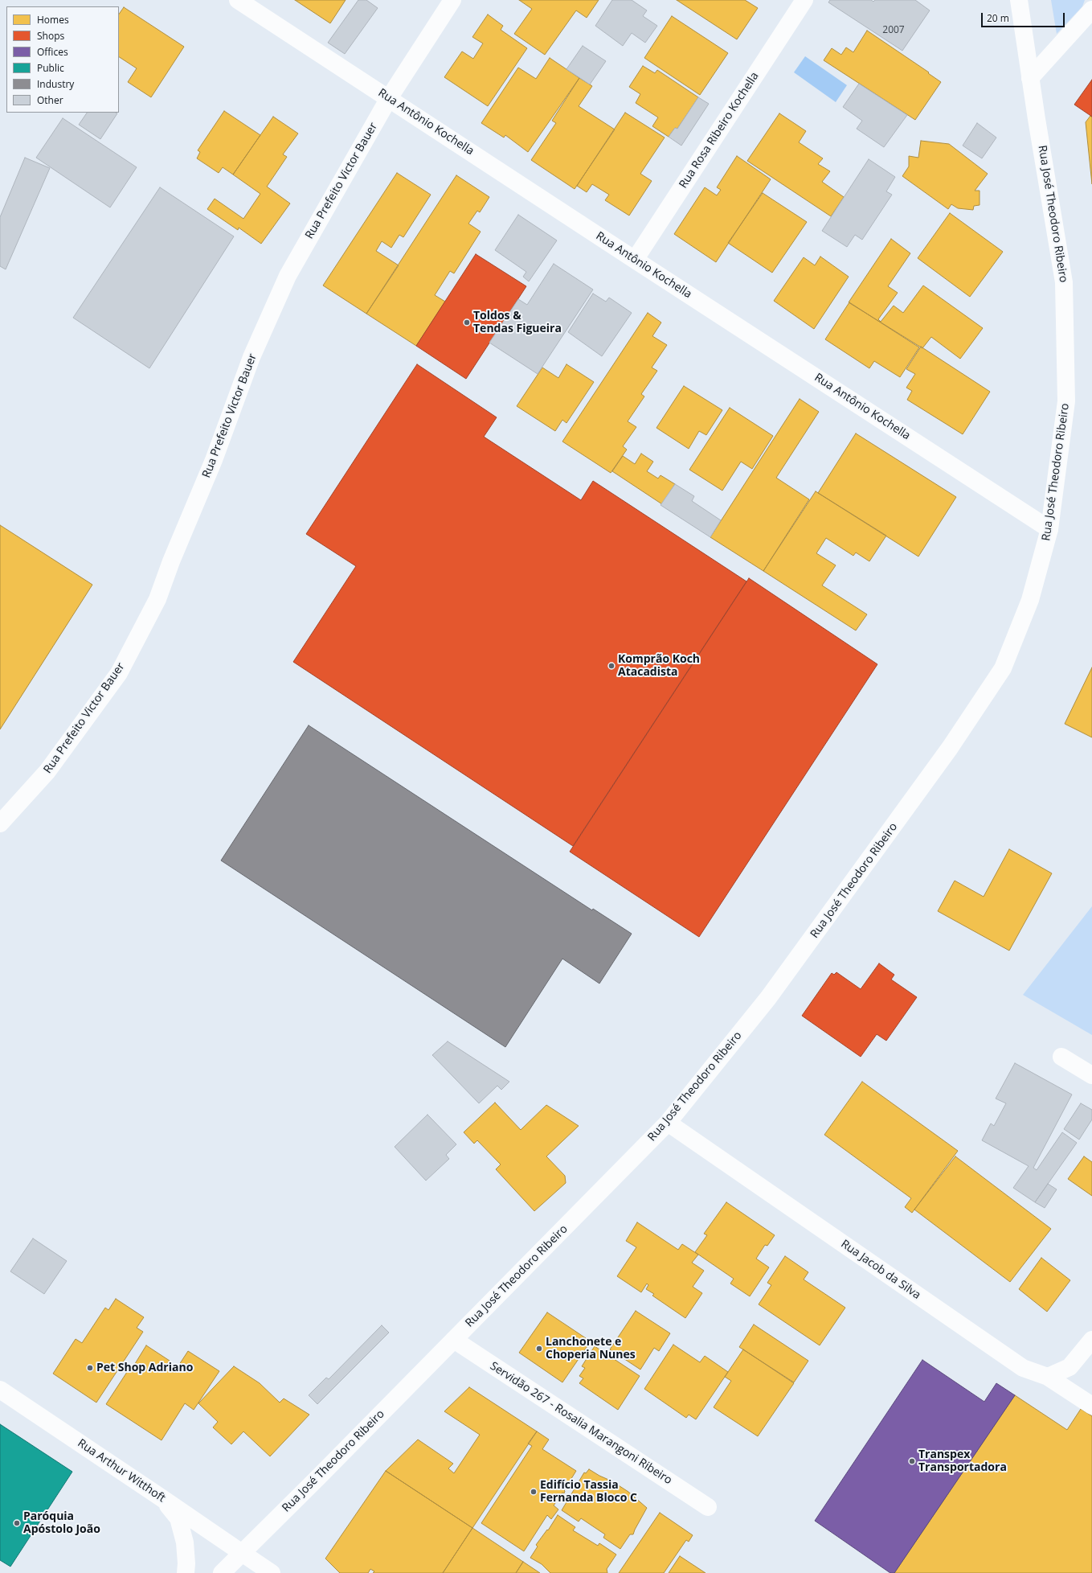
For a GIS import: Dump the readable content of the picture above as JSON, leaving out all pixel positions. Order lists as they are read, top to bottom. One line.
{"streets":{"main road":["Rua Antônio Kochella","Rua Rosa Ribeiro Kochella","Rua Prefeito Victor Bauer","Rua José Theodoro Ribeiro","Rua Jacob da Silva","Servidão 267 - Rosalia Marangoni Ribeiro","Rua Arthur Witthoft"]},"crossings":[["Rua Antônio Kochella","Rua Rosa Ribeiro Kochella"],["Rua Antônio Kochella","Rua Prefeito Victor Bauer"],["Rua Antônio Kochella","Rua José Theodoro Ribeiro"],["Rua José Theodoro Ribeiro","Rua Jacob da Silva"],["Rua José Theodoro Ribeiro","Servidão 267 - Rosalia Marangoni Ribeiro"],["Rua José Theodoro Ribeiro","Rua Arthur Witthoft"]],"places":["Toldos & Tendas Figueira","Komprão Koch Atacadista","Lanchonete e Choperia Nunes","Pet Shop Adriano","Transpex Transportadora","Edifício Tassia Fernanda Bloco C","Paróquia Apóstolo João"],"house_numbers":["2007"],"legend":["Homes","Shops","Offices","Public","Industry","Other"],"scale_bar":"20 m"}
